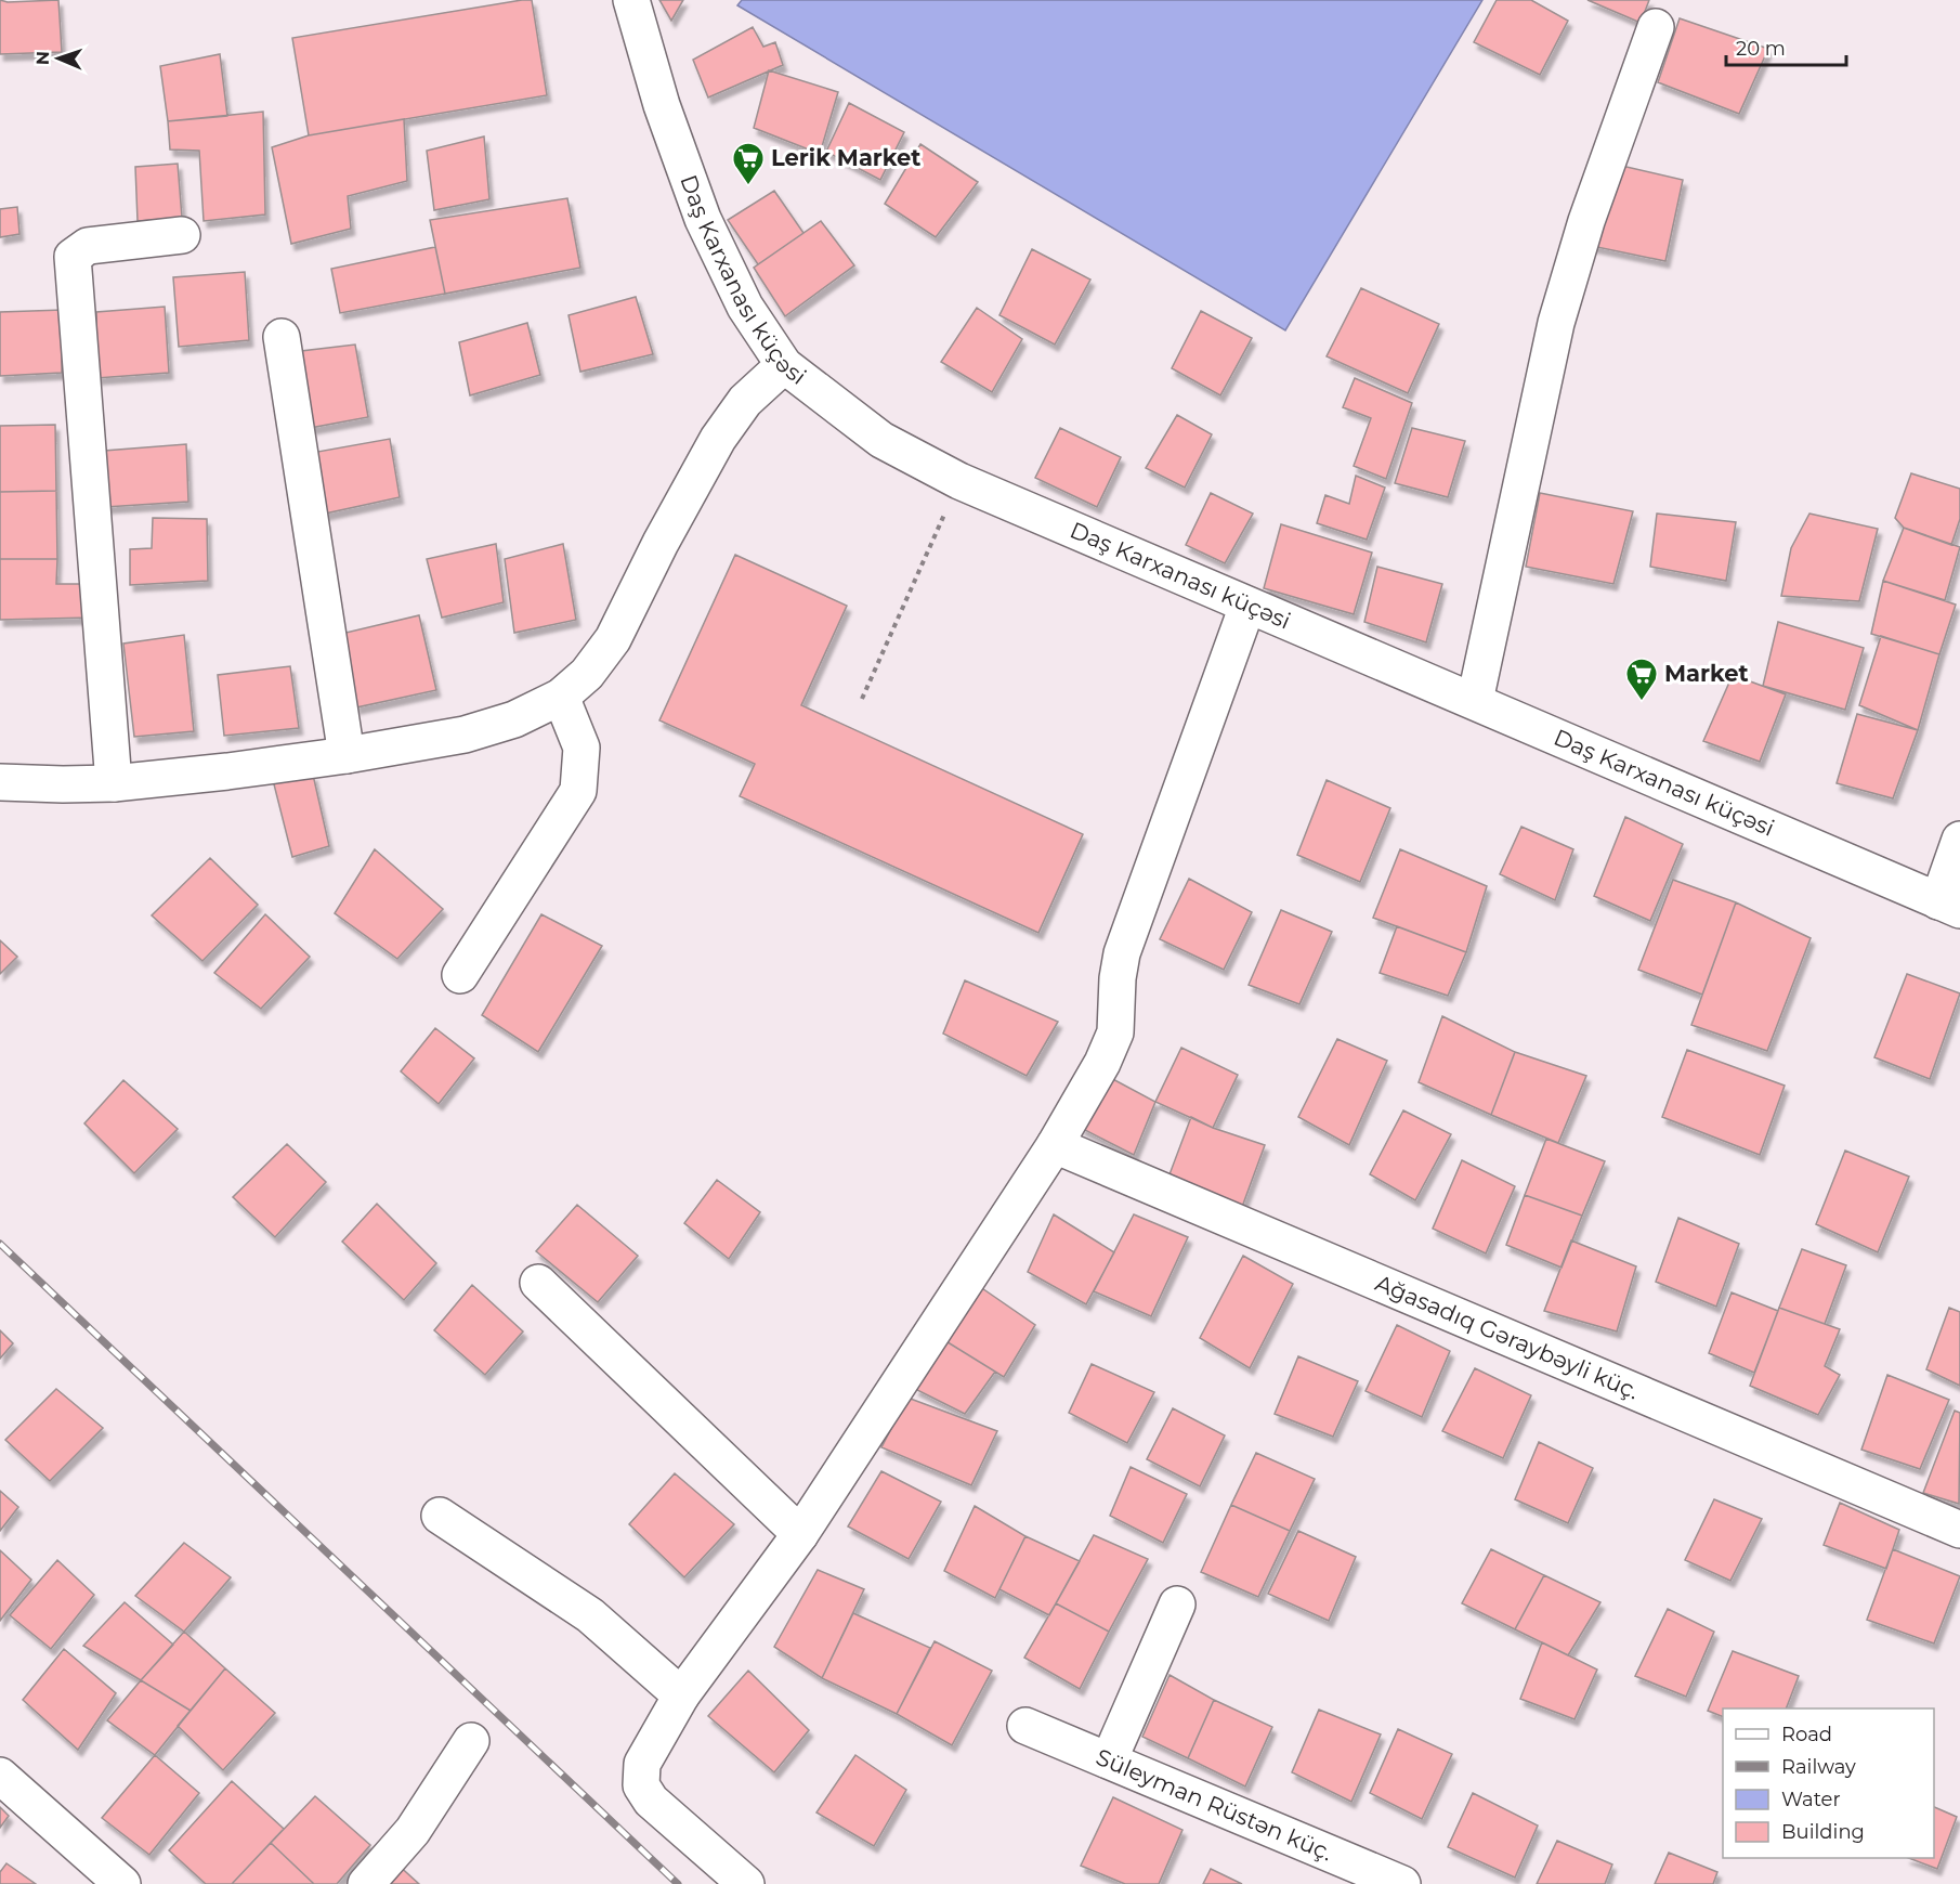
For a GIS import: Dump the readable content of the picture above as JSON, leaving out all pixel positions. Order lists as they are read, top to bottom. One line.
{"streets":{"street":["Daş Karxanası küçəsi","Ağasadıq Gəraybəyli küç.","Süleyman Rüstən küç."]},"places":{"supermarket":["Lerik Market","Market"]},"legend":["Road","Railway","Water","Building"],"scale_bar":"20 m","north":"left"}
